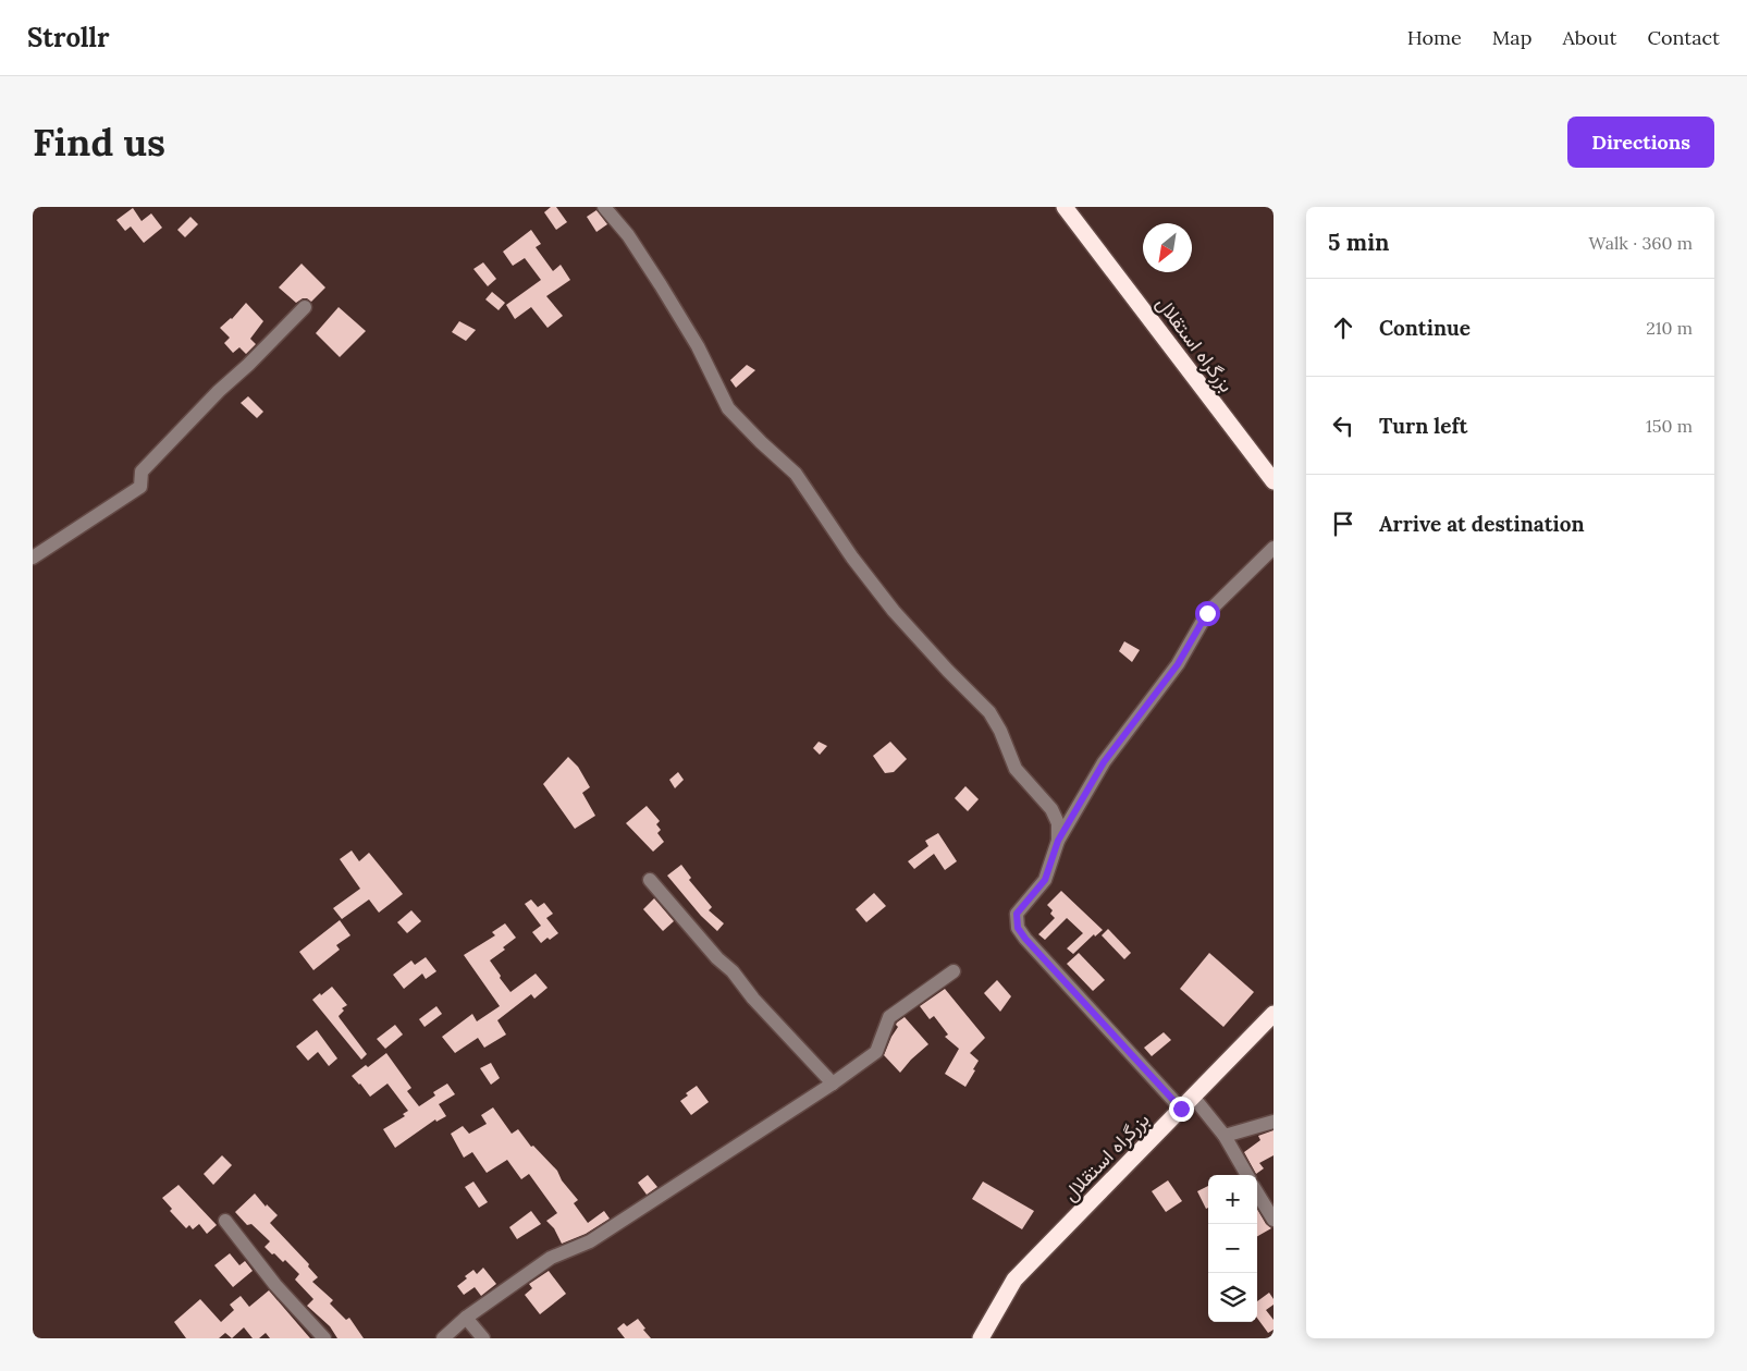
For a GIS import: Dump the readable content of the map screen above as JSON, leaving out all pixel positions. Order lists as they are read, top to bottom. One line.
{"streets":{"highway":["بزرگراه استقلال"]},"north":"bottom left","page":{"header":"Strollr","nav":["Home","Map","About","Contact"],"buttons":"Directions","title":"Find us","heading":["5 min","Walk · 360 m"],"list":[["Continue","210 m"],["Turn left","150 m"],"Arrive at destination"],"map_buttons":["+","−"]}}
